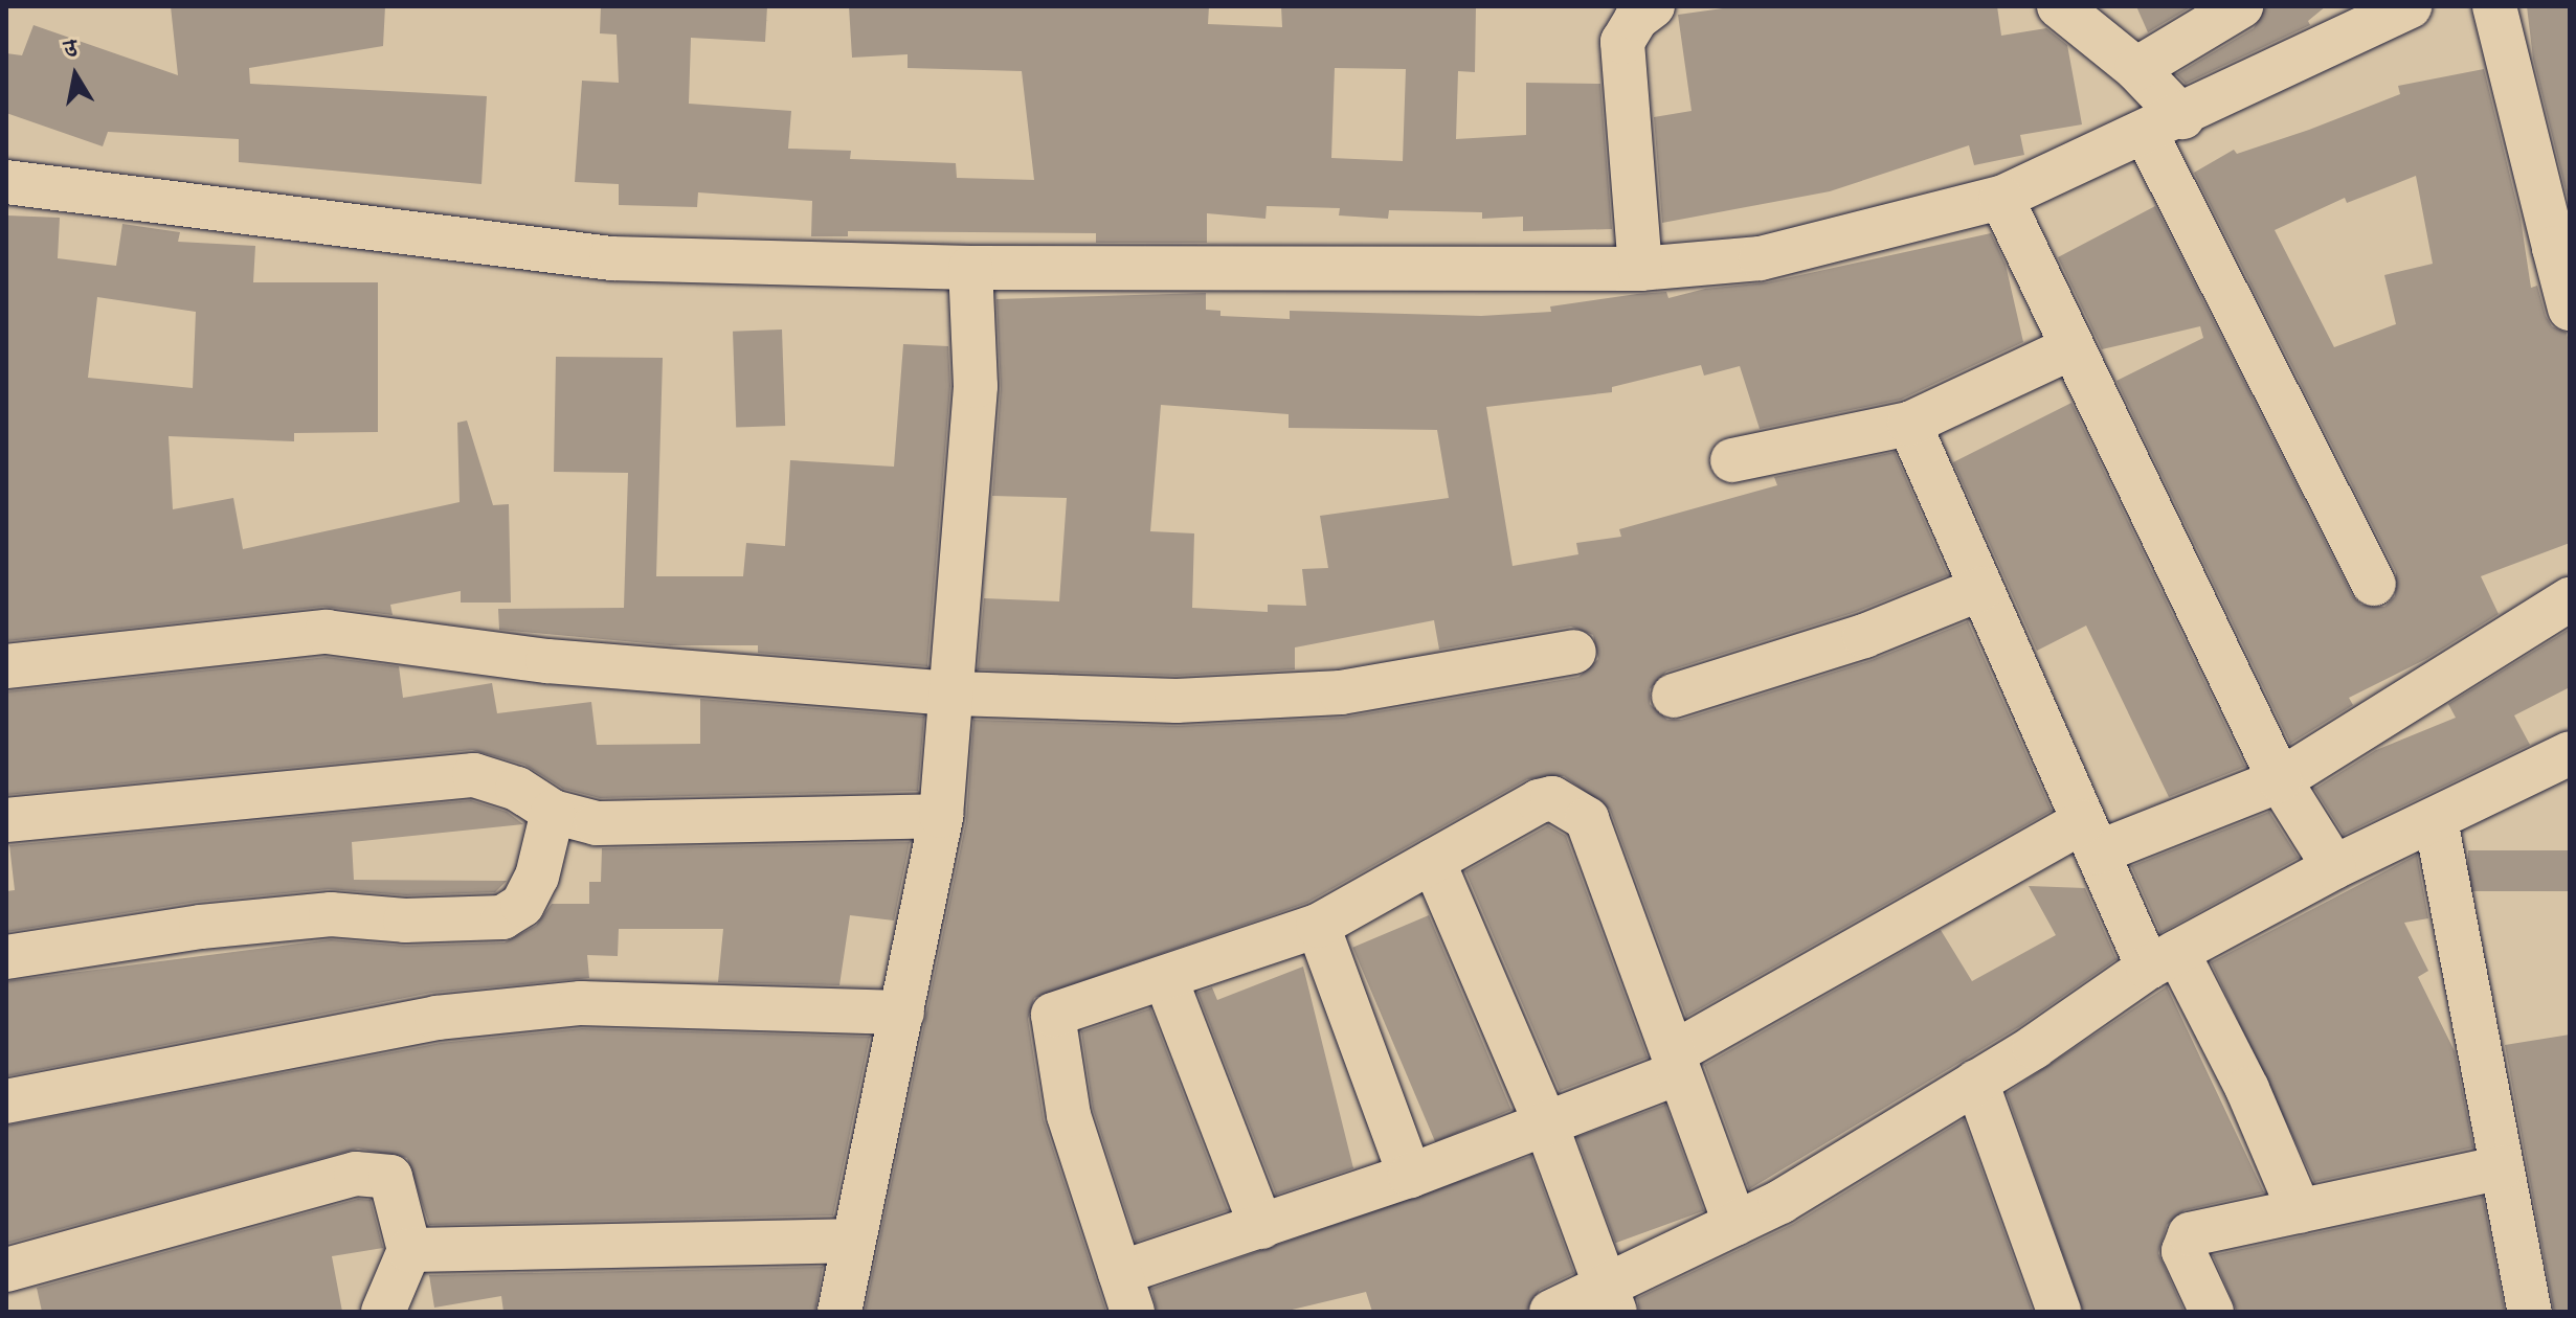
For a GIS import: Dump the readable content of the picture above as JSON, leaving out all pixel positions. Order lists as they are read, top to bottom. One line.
{"north":"top"}
